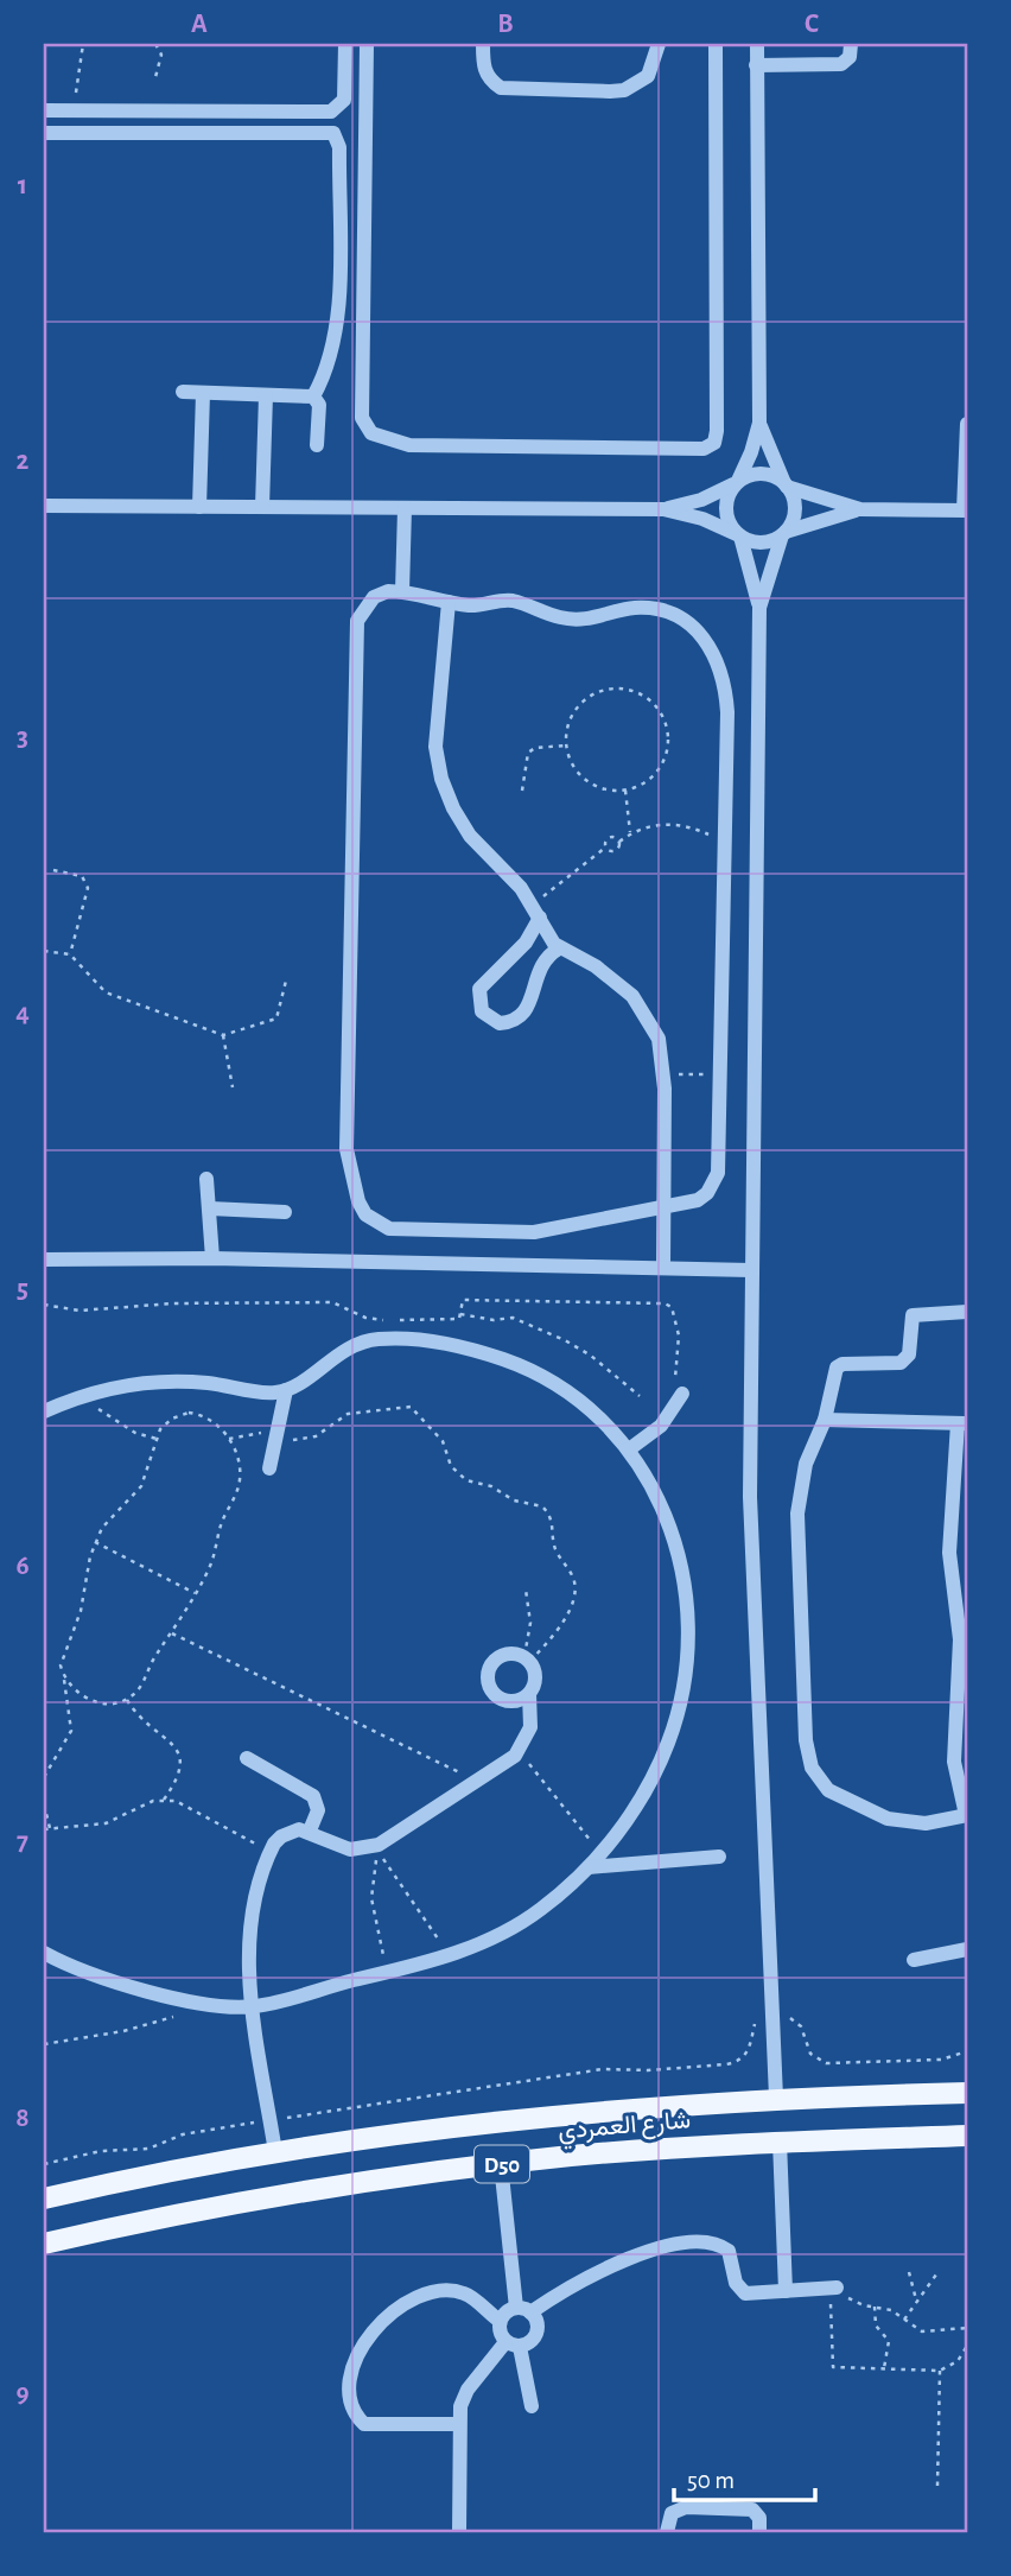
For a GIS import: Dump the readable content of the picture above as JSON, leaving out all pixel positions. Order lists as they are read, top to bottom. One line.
{"streets":{"main road":["شارع العمردي","D50"]},"scale_bar":"50 m","grid":{"columns":["A","B","C"],"rows":["1","2","3","4","5","6","7","8","9"]}}
